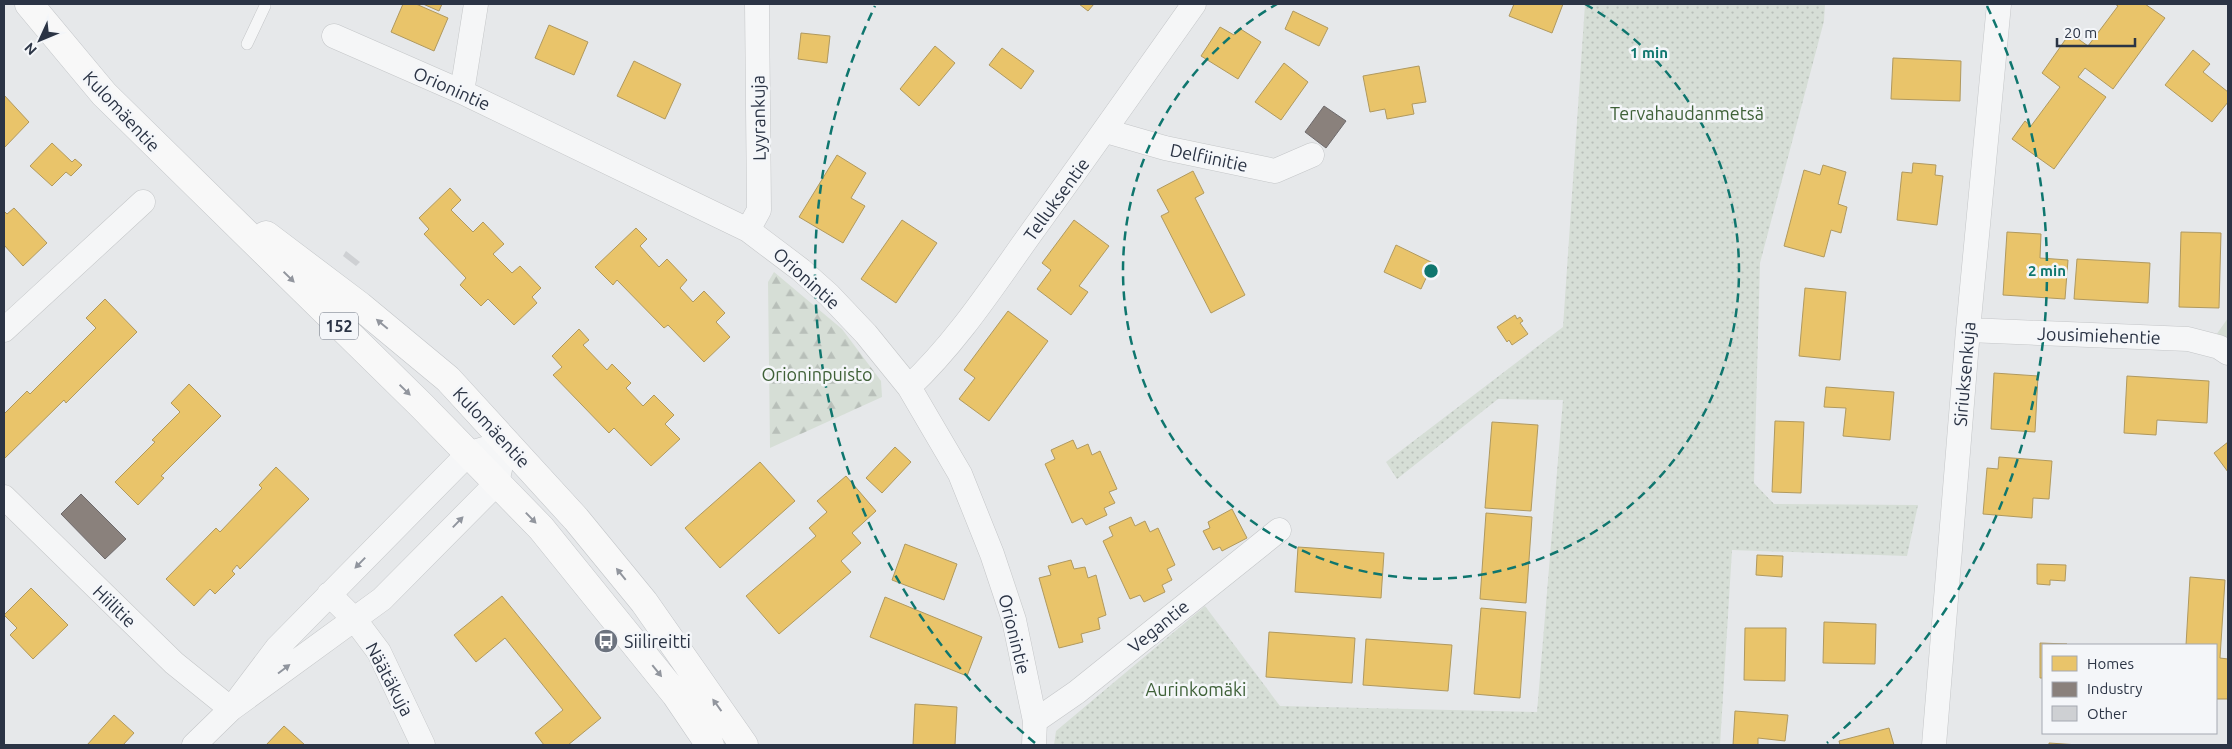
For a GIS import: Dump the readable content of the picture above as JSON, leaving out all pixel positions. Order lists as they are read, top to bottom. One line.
{"streets":{"main road":["Kulomäentie","152"],"street":["Orionintie","Lyyrankuja","Delfiinitie","Telluksentie","Jousimiehentie","Siriuksenkuja","Hiilitie","Vegantie","Näätäkuja"]},"crossings":[["Orionintie","Lyyrankuja"],["Orionintie","Telluksentie"],["Orionintie","Vegantie"],["Delfiinitie","Telluksentie"],["Jousimiehentie","Siriuksenkuja"]],"parks":["Tervahaudanmetsä","Orioninpuisto","Aurinkomäki"],"places":{"bus stop":["Siilireitti"]},"legend":["Homes","Industry","Other"],"scale_bar":"20 m","north":"bottom left","rings":["1 min","2 min"]}
